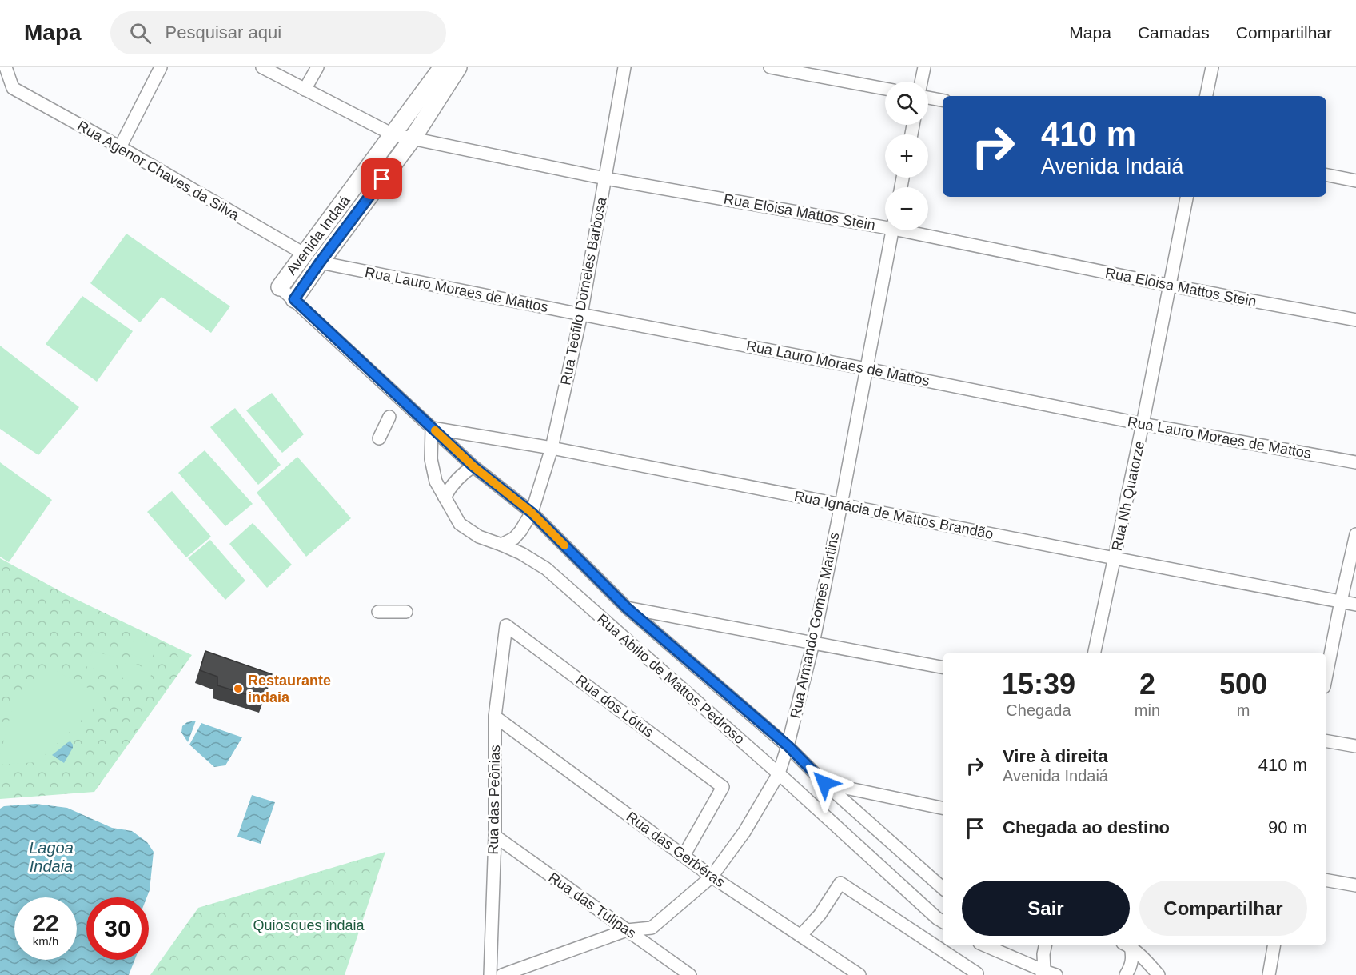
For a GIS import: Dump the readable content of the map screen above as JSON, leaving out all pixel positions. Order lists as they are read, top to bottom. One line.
{"streets":{"street":["Rua Agenor Chaves da Silva","Rua Eloisa Mattos Stein","Avenida Indaiá","Rua Lauro Moraes de Mattos","Rua Teofilo Dorneles Barbosa","Rua Nh Quatorze","Rua Ignácia de Mattos Brandão","Rua Armando Gomes Martins","Rua Abilio de Mattos Pedroso","Rua dos Lótus","Rua das Peônias","Rua das Gerbéras","Rua das Tulipas"]},"crossings":[["Rua Agenor Chaves da Silva","Avenida Indaiá"],["Rua Eloisa Mattos Stein","Avenida Indaiá"],["Rua Eloisa Mattos Stein","Rua Teofilo Dorneles Barbosa"],["Rua Eloisa Mattos Stein","Rua Nh Quatorze"],["Avenida Indaiá","Rua Lauro Moraes de Mattos"],["Avenida Indaiá","Rua Abilio de Mattos Pedroso"],["Rua Lauro Moraes de Mattos","Rua Teofilo Dorneles Barbosa"],["Rua Lauro Moraes de Mattos","Rua Nh Quatorze"],["Rua Lauro Moraes de Mattos","Rua Armando Gomes Martins"],["Rua Teofilo Dorneles Barbosa","Rua Ignácia de Mattos Brandão"],["Rua Teofilo Dorneles Barbosa","Rua Abilio de Mattos Pedroso"],["Rua Nh Quatorze","Rua Ignácia de Mattos Brandão"],["Rua Ignácia de Mattos Brandão","Rua Armando Gomes Martins"],["Rua Ignácia de Mattos Brandão","Rua Abilio de Mattos Pedroso"],["Rua Armando Gomes Martins","Rua Abilio de Mattos Pedroso"],["Rua Armando Gomes Martins","Rua das Gerbéras"],["Rua Armando Gomes Martins","Rua das Tulipas"],["Rua dos Lótus","Rua das Peônias"],["Rua dos Lótus","Rua das Gerbéras"],["Rua das Peônias","Rua das Gerbéras"],["Rua das Peônias","Rua das Tulipas"]],"water":["Lagoa Indaia"],"parks":["Quiosques indaia"],"places":["Restaurante indaia"],"page":{"header":"Mapa","search":"Pesquisar aqui","nav":["Mapa","Camadas","Compartilhar"],"map_buttons":["+","−"],"turn":["410 m","Avenida Indaiá"],"eta":["15:39","Chegada","2","min","500","m"],"list":[{"name":"Vire à direita","note":"Avenida Indaiá","value":"410 m"},{"name":"Chegada ao destino","value":"90 m"}],"buttons":["Sair","Compartilhar"],"speed":"22 km/h","limit":"30"}}
